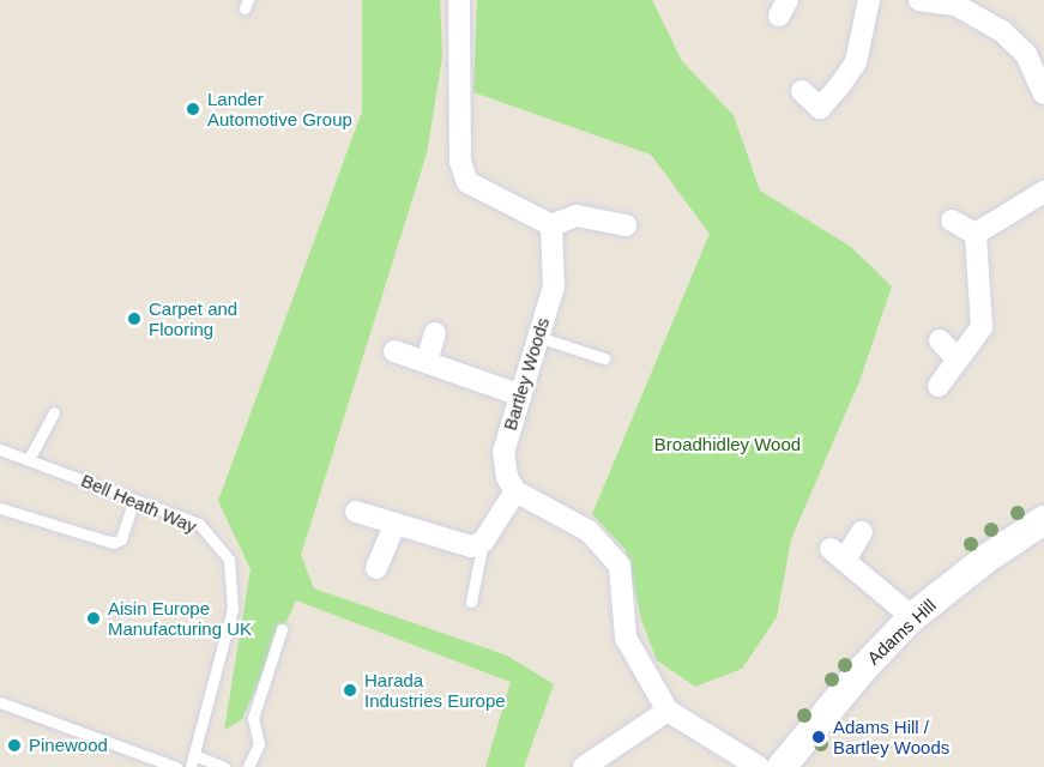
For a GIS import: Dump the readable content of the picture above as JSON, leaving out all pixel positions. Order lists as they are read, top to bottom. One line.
{"streets":{"street":["Bartley Woods","Adams Hill"],"lane":["Bell Heath Way"]},"parks":["Broadhidley Wood"],"places":["Lander Automotive Group","Carpet and Flooring","Aisin Europe Manufacturing UK","Harada Industries Europe","Adams Hill / Bartley Woods","Pinewood"]}
